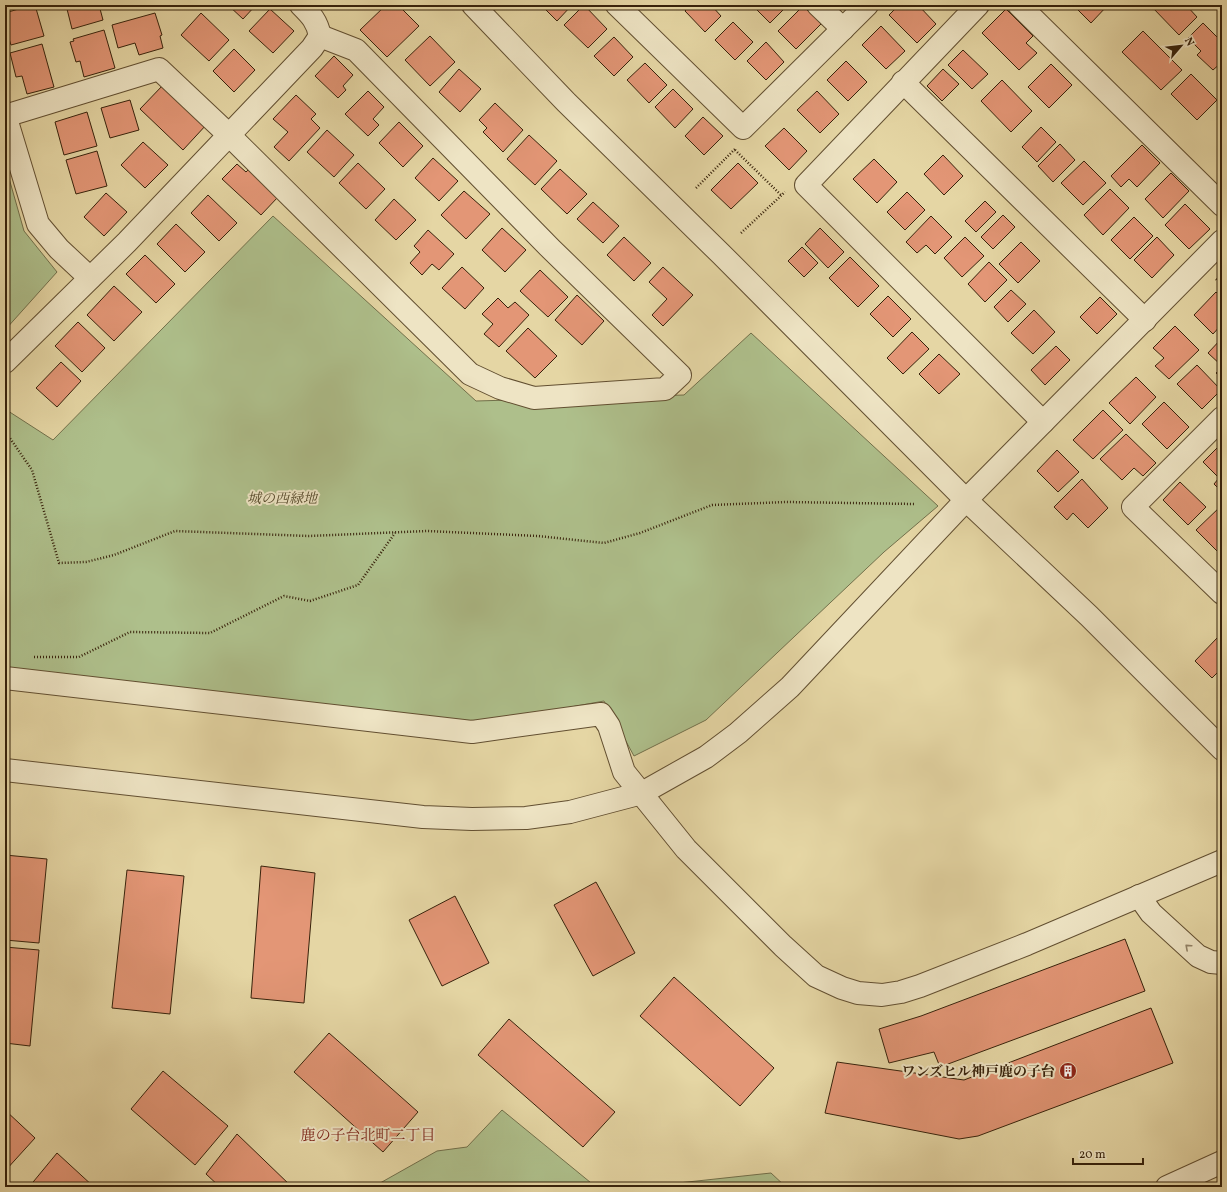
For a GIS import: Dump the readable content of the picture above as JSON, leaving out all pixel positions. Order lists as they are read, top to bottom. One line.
{"districts":["鹿の子台北町二丁目"],"parks":["城の西緑地"],"places":{"building":["ワンズヒル神戸鹿の子台"]},"scale_bar":"20 m","north":"top right"}
